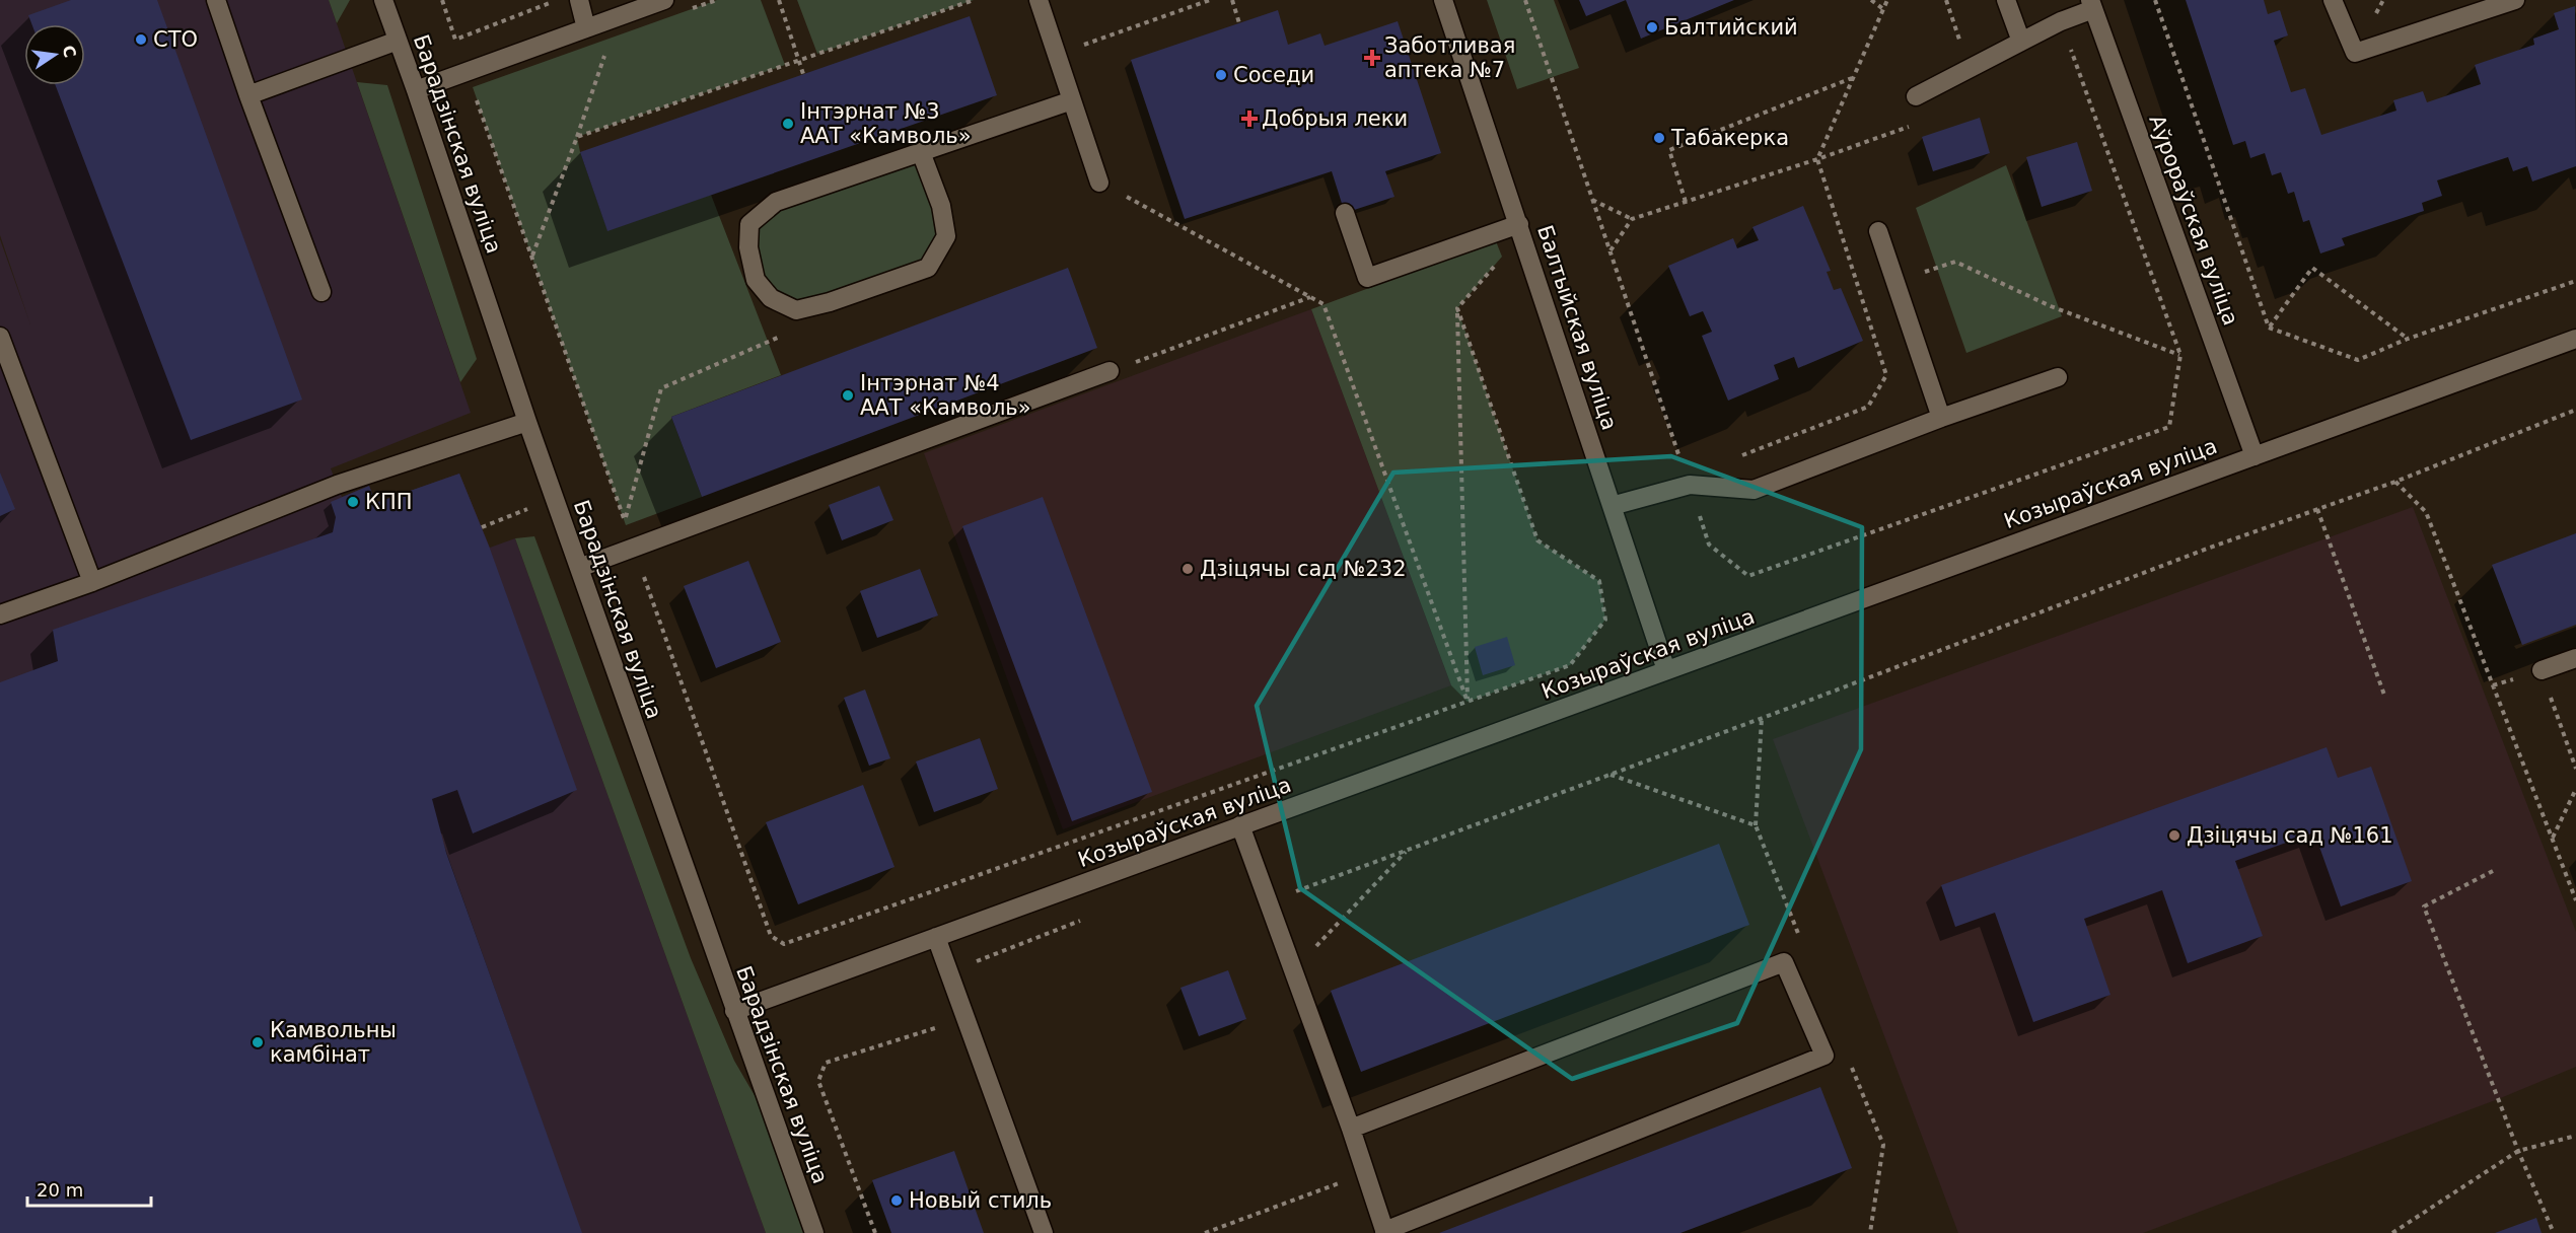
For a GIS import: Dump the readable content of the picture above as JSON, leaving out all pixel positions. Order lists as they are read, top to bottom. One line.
{"streets":{"street":["Барадзінская вуліца","Аўрораўская вуліца","Балтыйская вуліца","Козыраўская вуліца"]},"crossings":[["Барадзінская вуліца","Козыраўская вуліца"],["Аўрораўская вуліца","Козыраўская вуліца"],["Балтыйская вуліца","Козыраўская вуліца"]],"places":{"other":["Балтийский","СТО","Соседи","Інтэрнат №3 ААТ «Камволь»","Табакерка","Інтэрнат №4 ААТ «Камволь»","КПП","Дзіцячы сад №232","Дзіцячы сад №161","Камвольны камбінат","Новый стиль"],"health":["Заботливая аптека №7","Добрыя леки"]},"scale_bar":"20 m","north":"right"}
